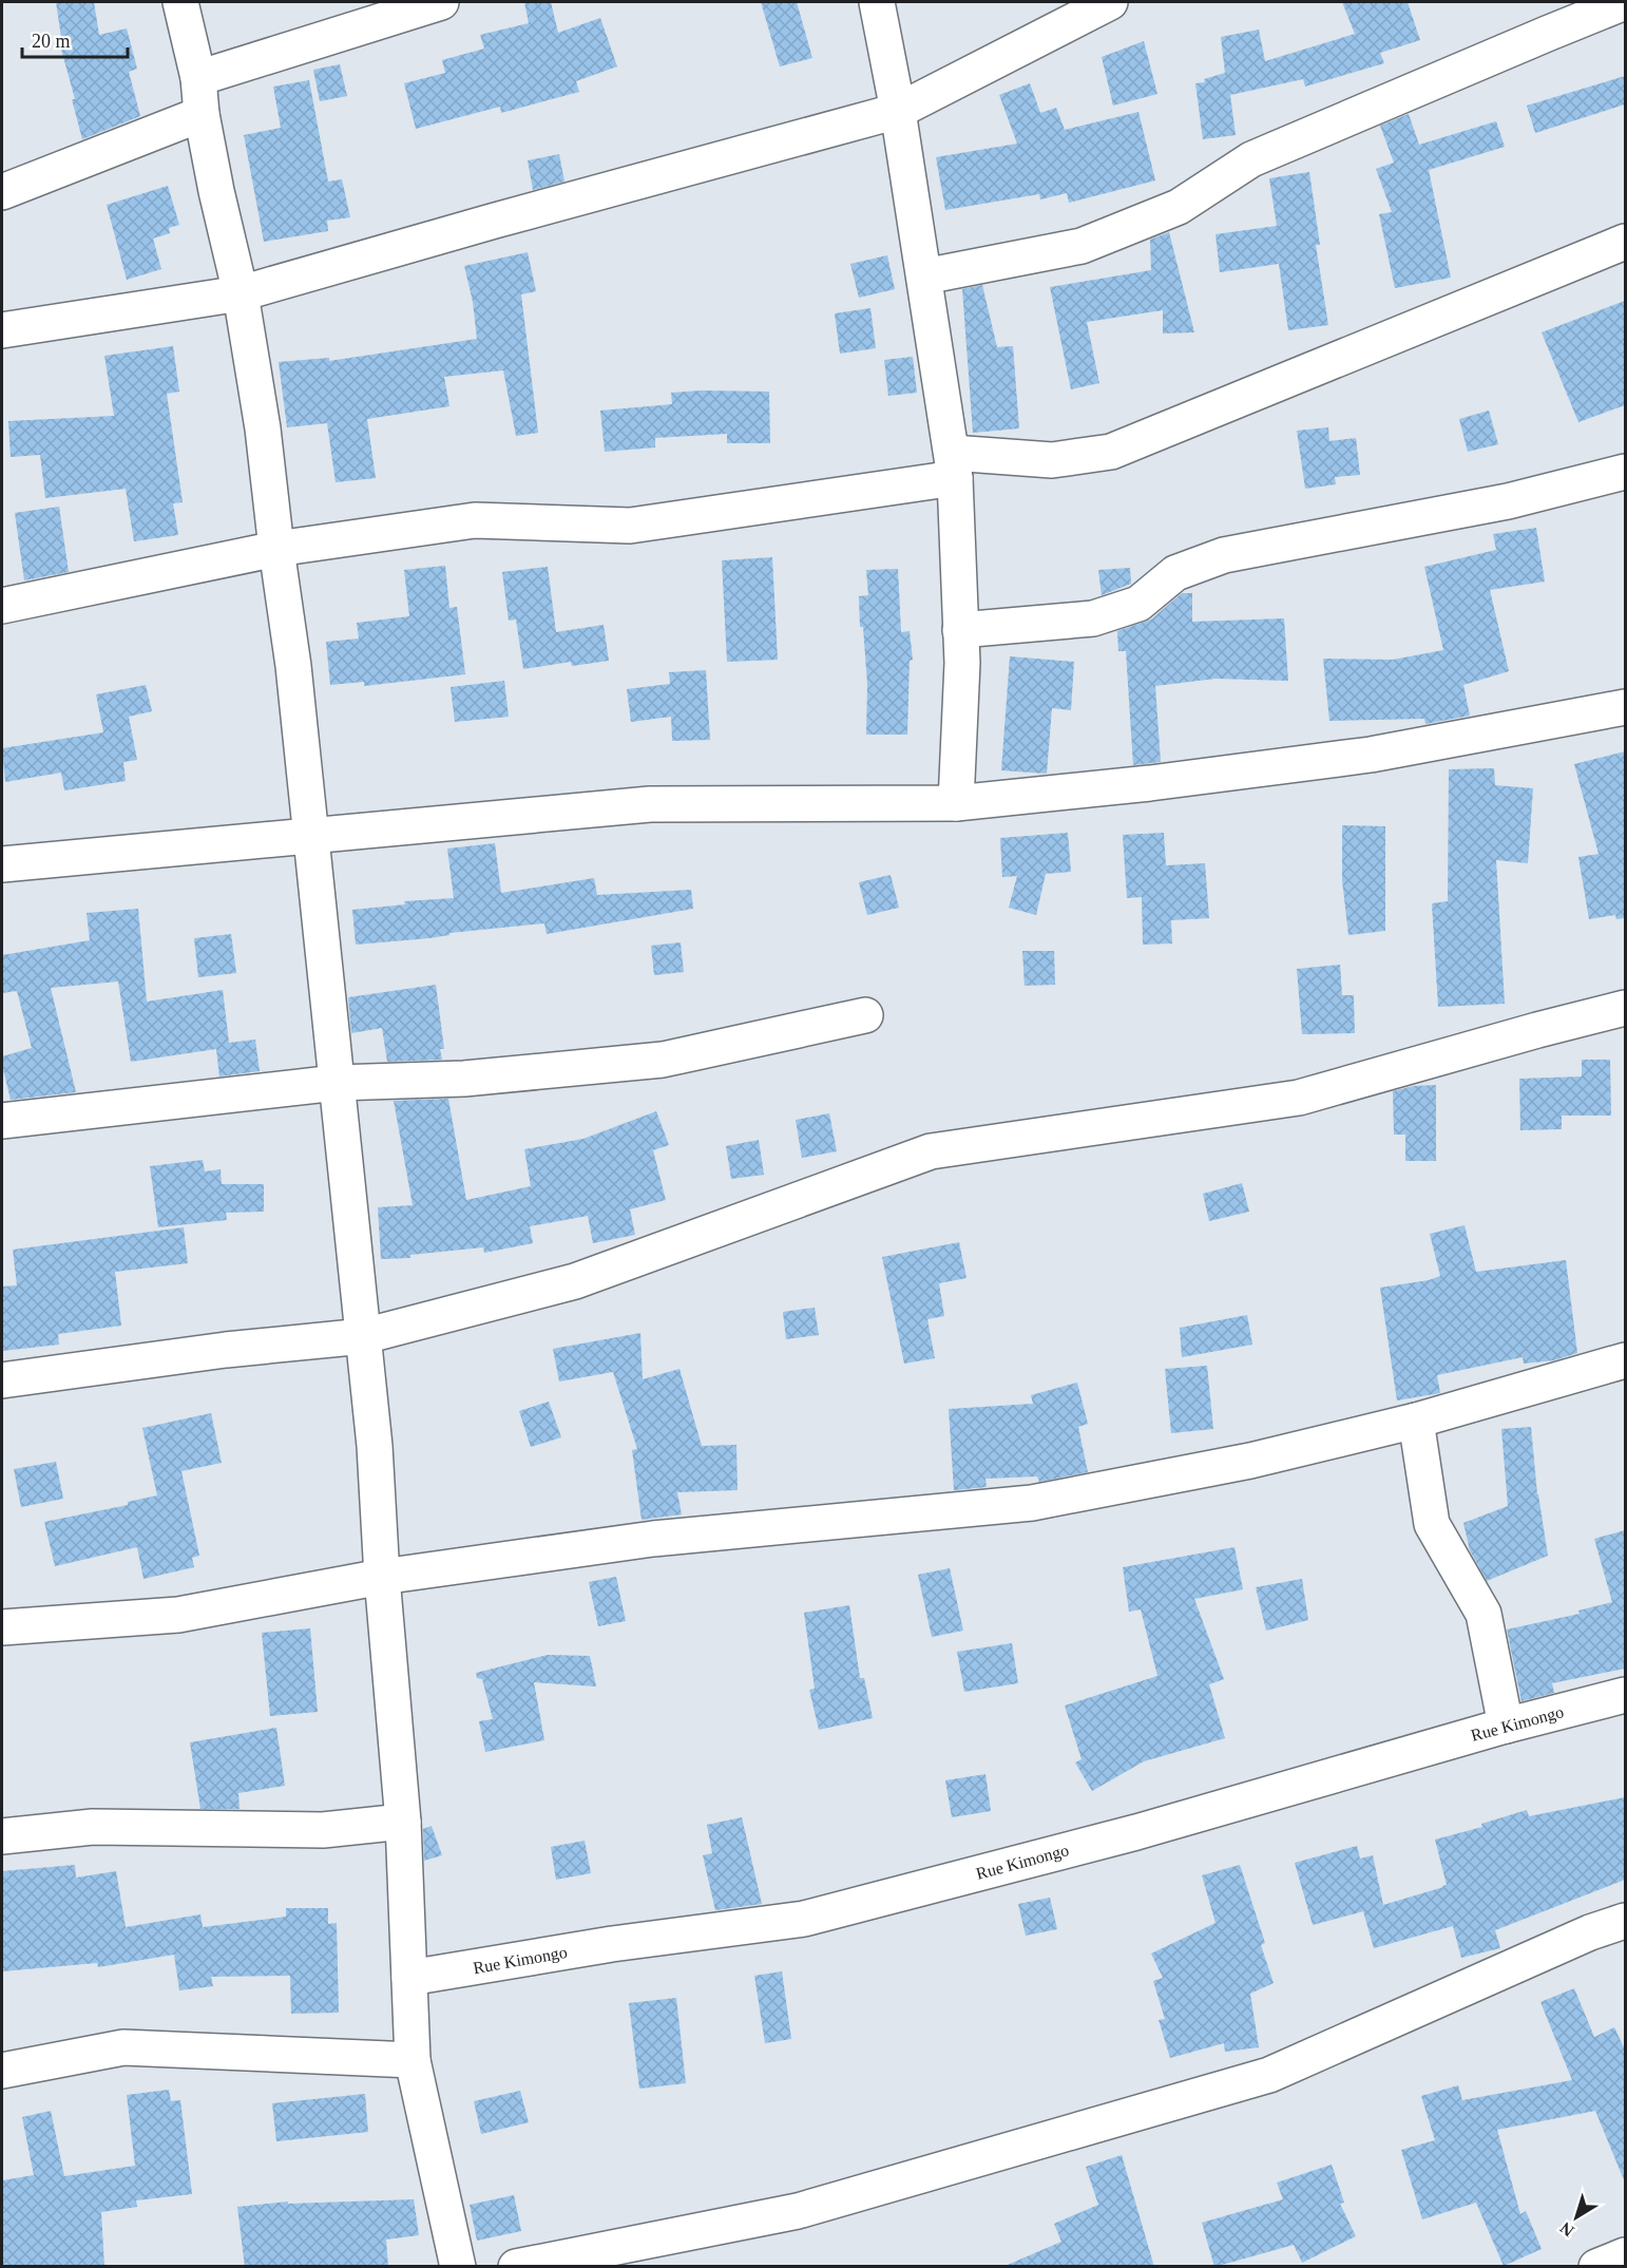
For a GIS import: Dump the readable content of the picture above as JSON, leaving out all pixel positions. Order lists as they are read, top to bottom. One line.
{"streets":{"street":["Rue Kimongo"]},"scale_bar":"20 m","north":"bottom left"}
